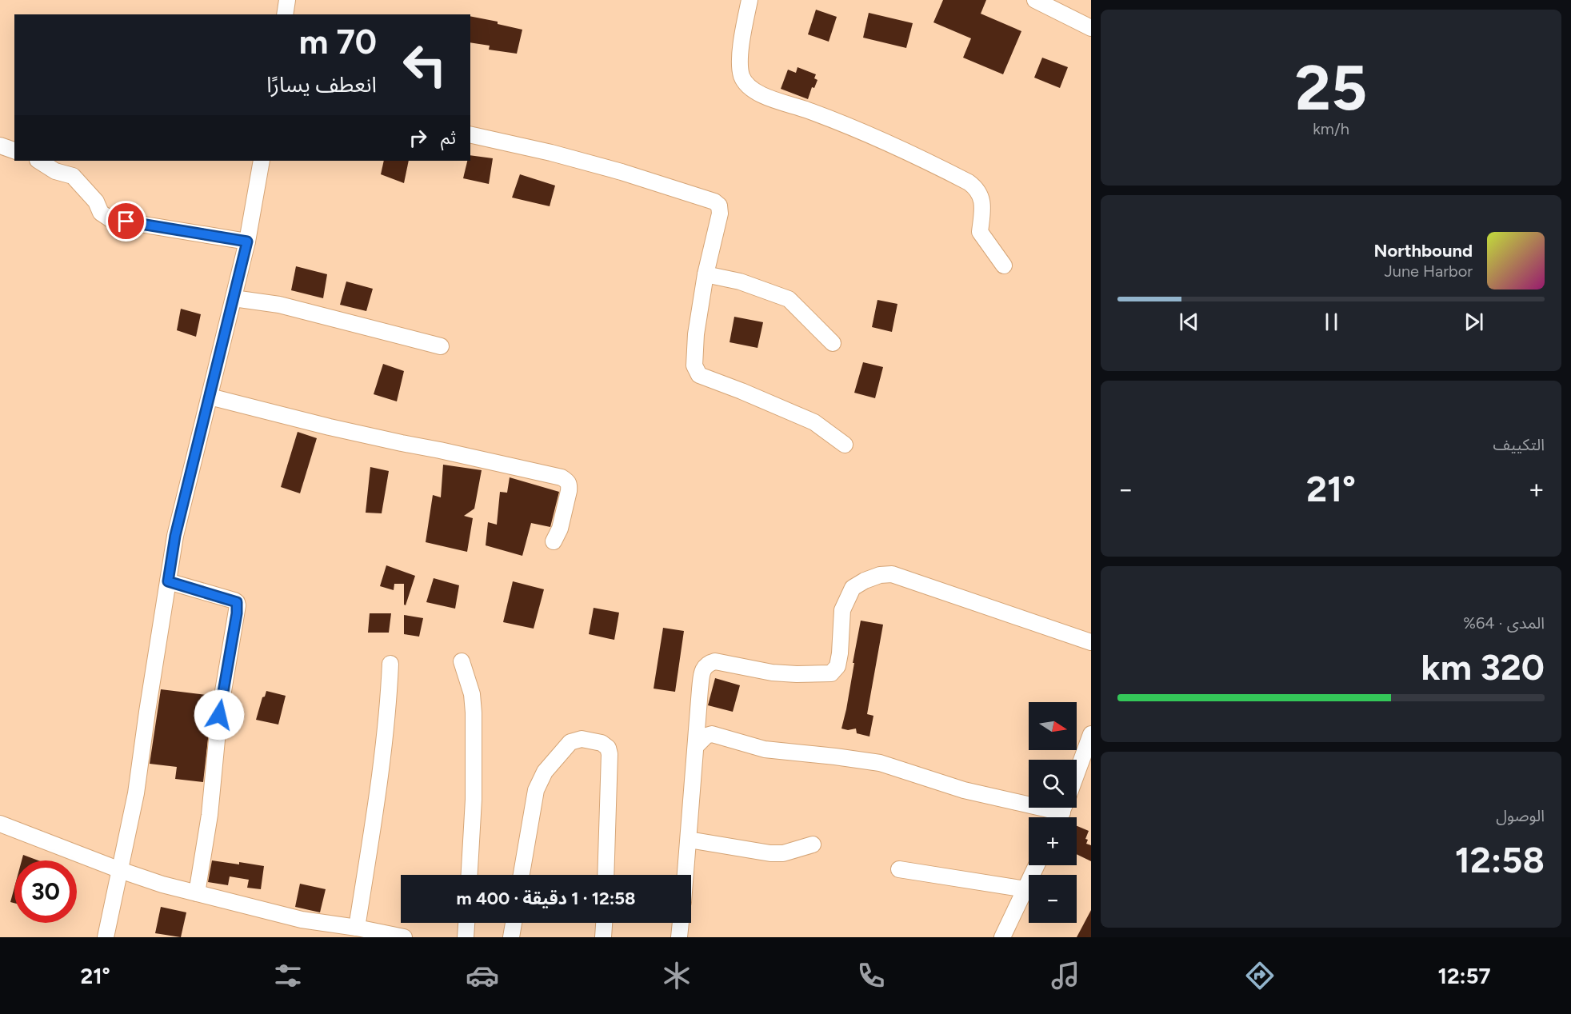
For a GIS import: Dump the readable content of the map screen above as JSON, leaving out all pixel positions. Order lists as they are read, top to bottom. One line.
{"north":"right","page":{"tile":[["25","km/h"],"التكييف",["المدى · 64%","320 km"],["الوصول","12:58"]],"turn":["70 m","انعطف يسارًا"],"then":"ثم","song":["Northbound","June Harbor"],"heat":["−","21°","+"],"map_buttons":["+","−"],"limit":"30","trip":"12:58 · 1 دقيقة · 400 m","tabs":["12:57","21°"]}}
